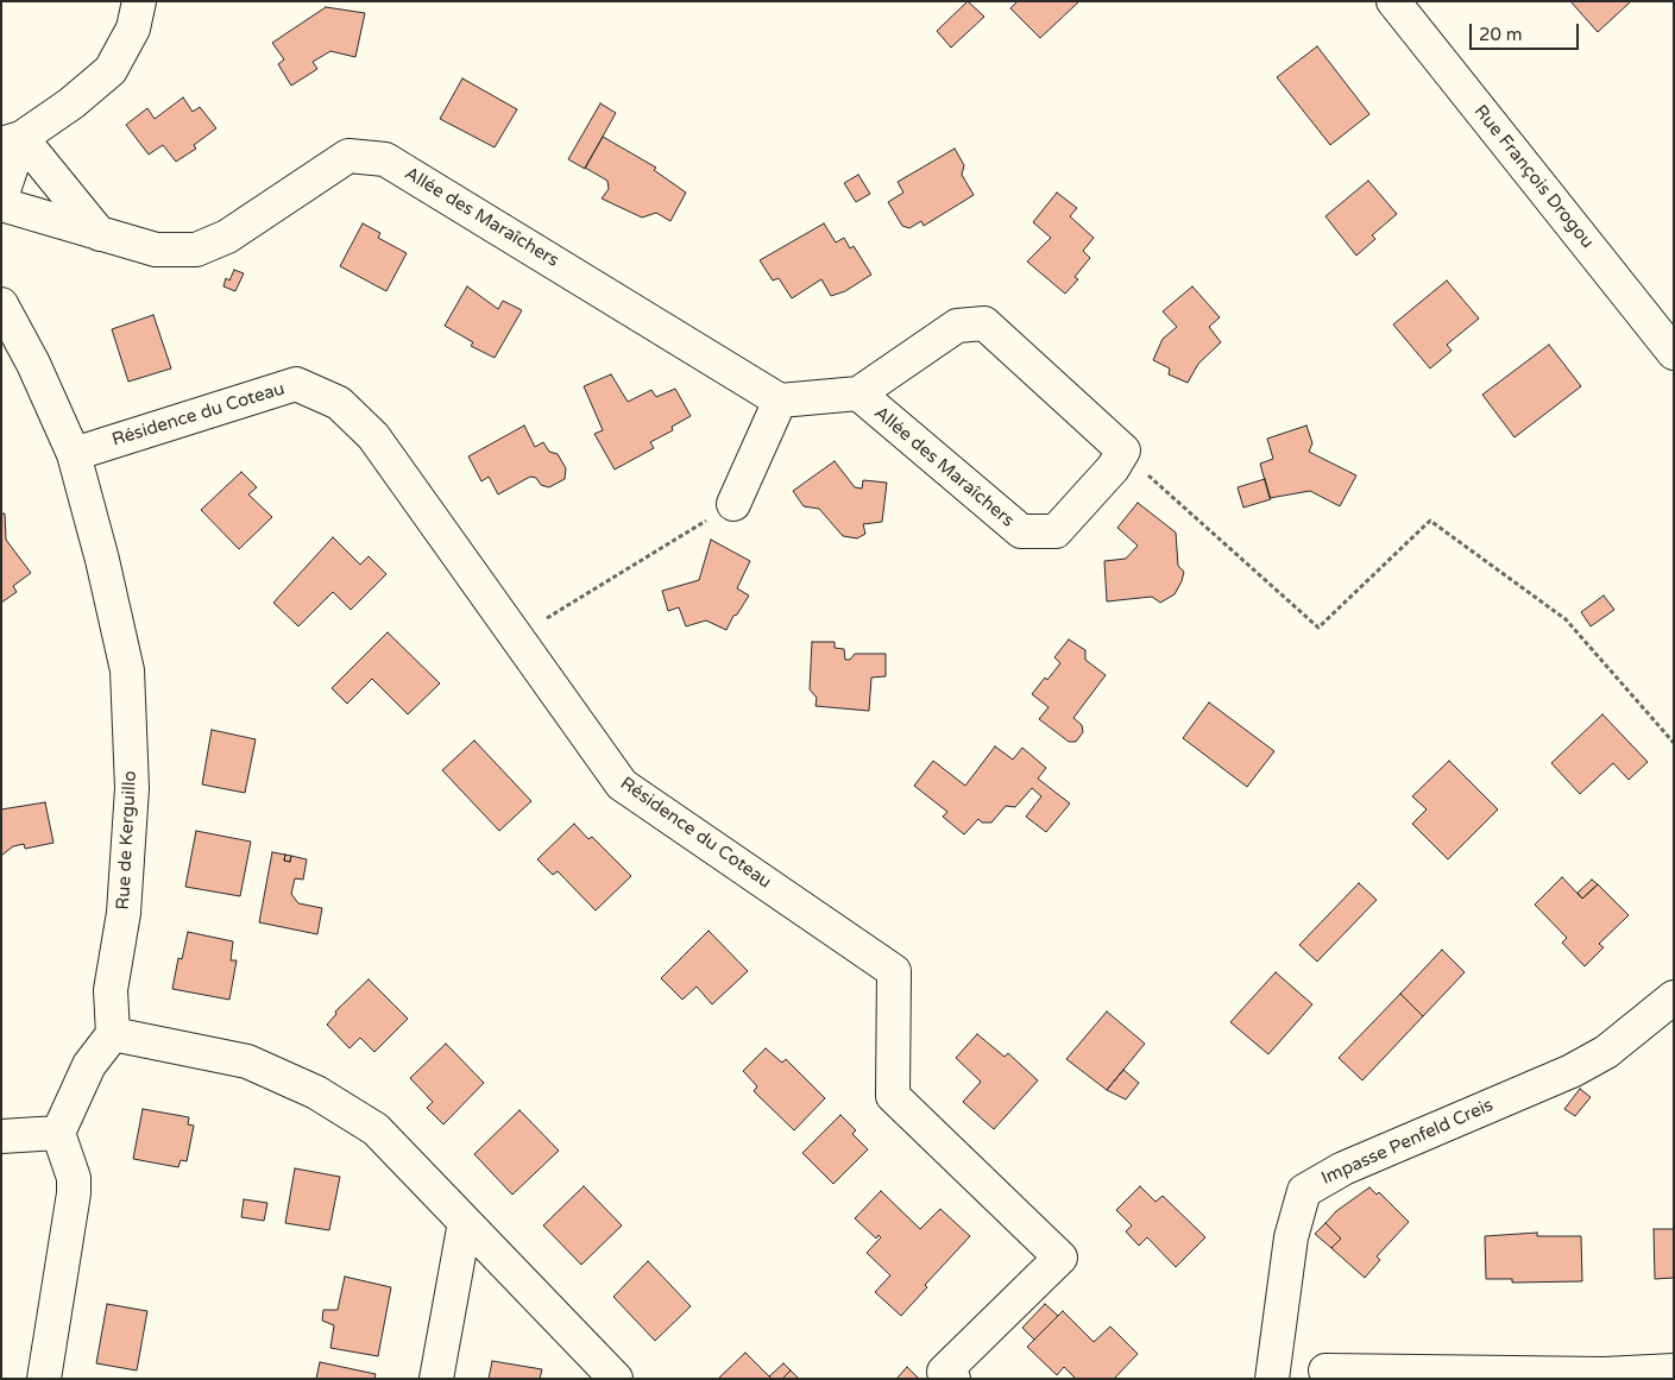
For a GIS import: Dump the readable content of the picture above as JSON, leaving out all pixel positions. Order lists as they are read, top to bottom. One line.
{"streets":{"street":["Rue François Drogou","Allée des Maraîchers","Résidence du Coteau","Rue de Kerguillo","Impasse Penfeld Creis"]},"crossings":[["Résidence du Coteau","Rue de Kerguillo"]],"scale_bar":"20 m"}
